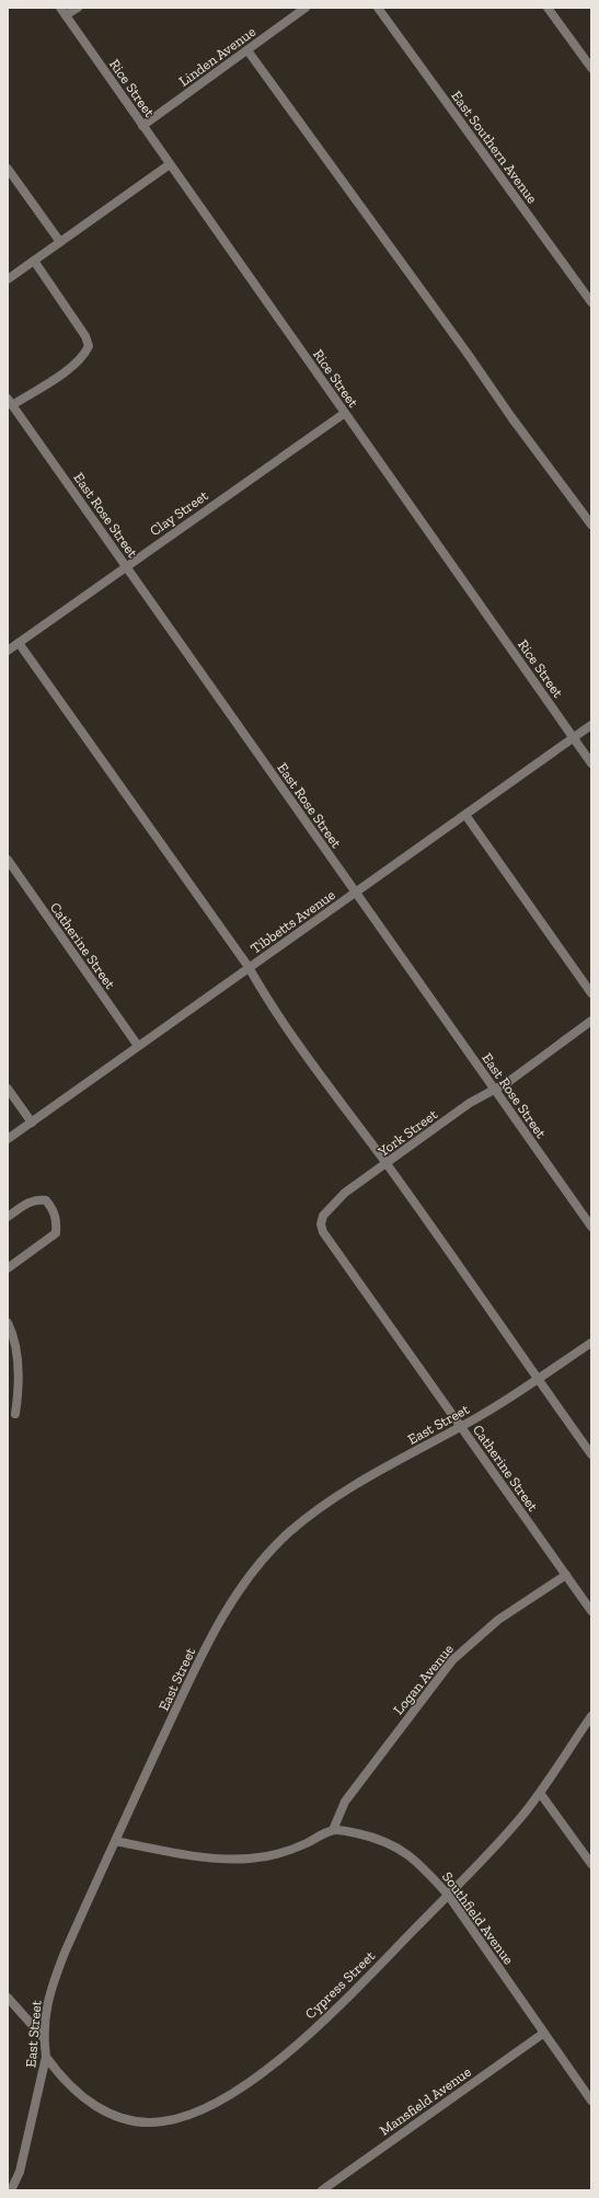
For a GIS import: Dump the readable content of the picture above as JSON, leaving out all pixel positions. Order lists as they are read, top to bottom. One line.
{"streets":{"street":["Linden Avenue","Rice Street","East Southern Avenue","Clay Street","East Rose Street","Tibbetts Avenue","Catherine Street","York Street","East Street","Logan Avenue","Southfield Avenue","Cypress Street","Mansfield Avenue"]},"crossings":[["Linden Avenue","Rice Street"],["Rice Street","Clay Street"],["Rice Street","Tibbetts Avenue"],["Clay Street","East Rose Street"],["East Rose Street","Tibbetts Avenue"],["East Rose Street","York Street"],["Tibbetts Avenue","Catherine Street"],["Catherine Street","York Street"],["Catherine Street","East Street"],["Catherine Street","Logan Avenue"],["East Street","Cypress Street"],["Logan Avenue","Southfield Avenue"],["Southfield Avenue","Cypress Street"],["Southfield Avenue","Mansfield Avenue"]]}
